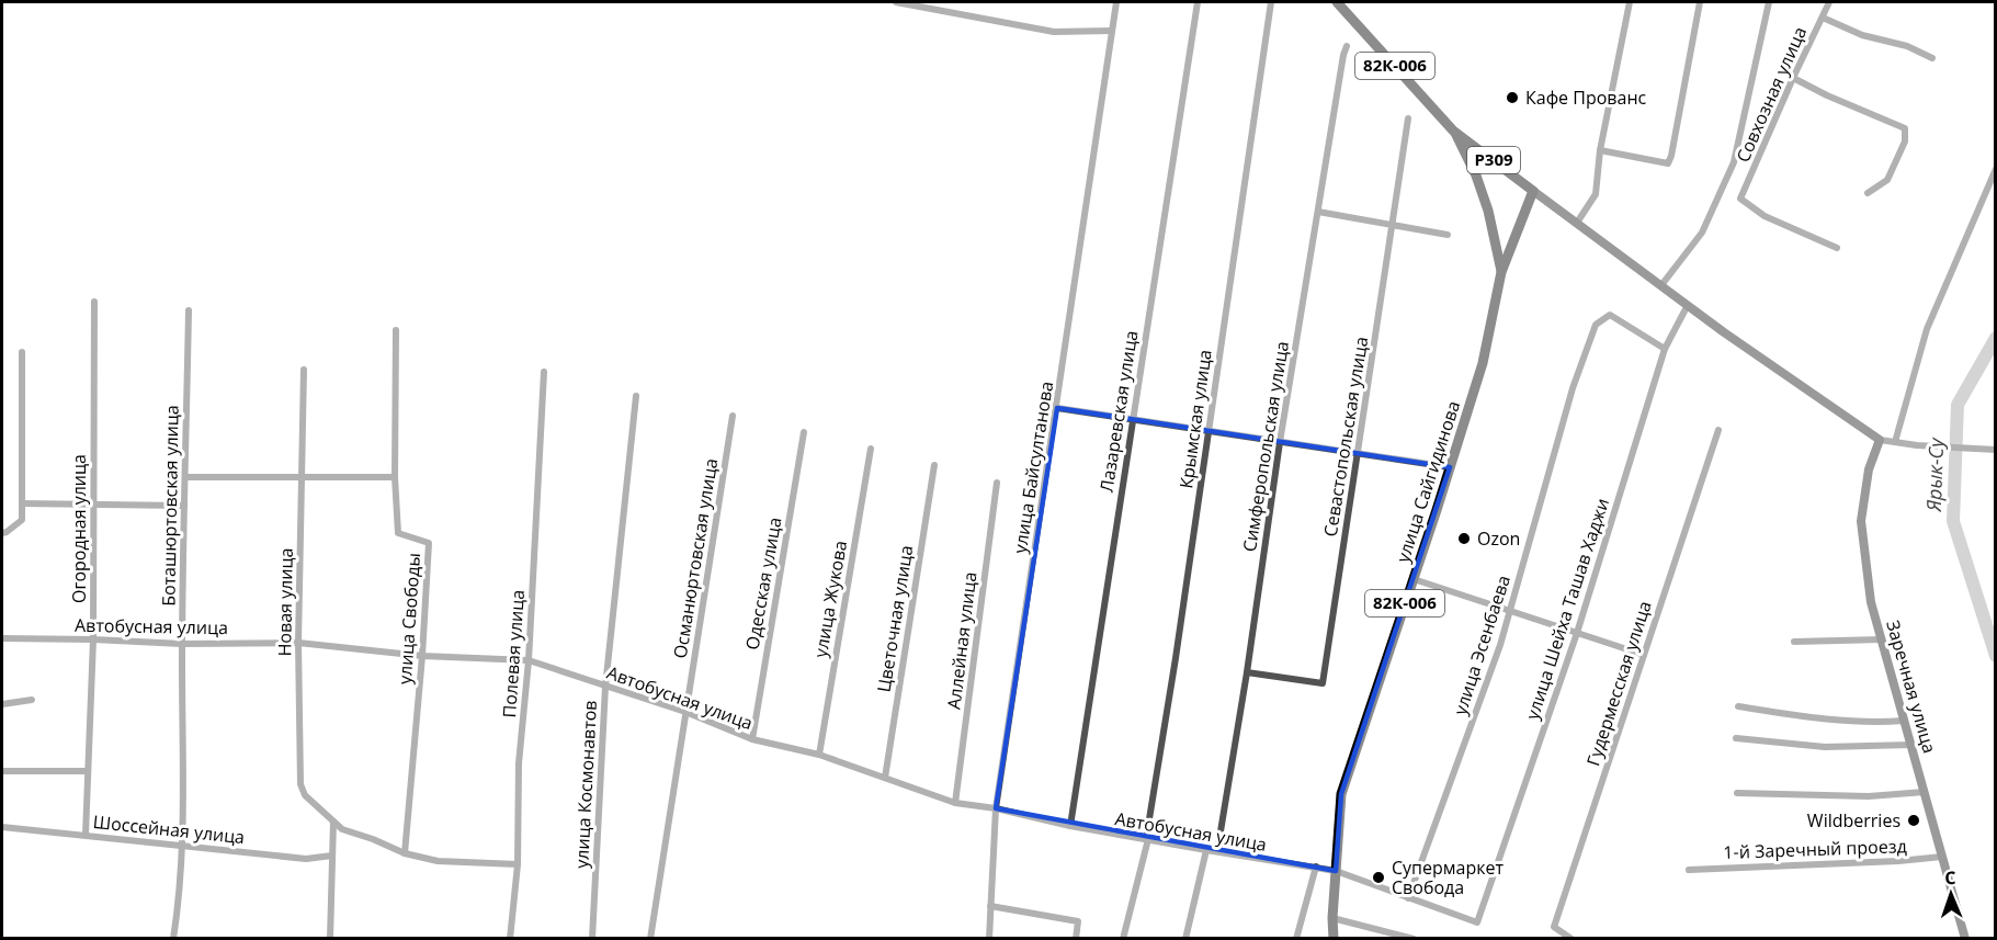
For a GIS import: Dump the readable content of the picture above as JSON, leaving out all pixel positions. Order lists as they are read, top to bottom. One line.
{"streets":{"main road":["82К-006","Р309","улица Сайгидинова","Заречная улица"],"street":["Совхозная улица","Лазаревская улица","Крымская улица","Севастопольская улица","Симферопольская улица","улица Байсултанова","Боташюртовская улица","Огородная улица","Османюртовская улица","Одесская улица","улица Жукова","Новая улица","улица Шейха Ташав Хаджи","улица Свободы","Цветочная улица","Автобусная улица","Аллейная улица","улица Эсенбаева","Полевая улица","Гудермесская улица","улица Космонавтов","Шоссейная улица","1-й Заречный проезд"]},"crossings":[["82К-006","Р309"],["82К-006","улица Сайгидинова"],["Р309","улица Сайгидинова"],["Лазаревская улица","Автобусная улица"],["Крымская улица","Автобусная улица"],["Севастопольская улица","Симферопольская улица"],["Симферопольская улица","Автобусная улица"],["улица Байсултанова","Автобусная улица"],["улица Сайгидинова","Автобусная улица"],["Боташюртовская улица","Автобусная улица"],["Боташюртовская улица","Шоссейная улица"],["Огородная улица","Автобусная улица"],["Огородная улица","Шоссейная улица"],["Османюртовская улица","Автобусная улица"],["Одесская улица","Автобусная улица"],["улица Жукова","Автобусная улица"],["Новая улица","улица Свободы"],["Новая улица","Автобусная улица"],["Новая улица","Полевая улица"],["улица Шейха Ташав Хаджи","Автобусная улица"],["улица Шейха Ташав Хаджи","улица Эсенбаева"],["улица Свободы","Автобусная улица"],["Цветочная улица","Автобусная улица"],["Автобусная улица","Аллейная улица"],["Автобусная улица","улица Эсенбаева"],["Автобусная улица","Полевая улица"],["Автобусная улица","улица Космонавтов"],["Заречная улица","1-й Заречный проезд"]],"water":["Ярык-Су"],"places":["Кафе Прованс","Ozon","Wildberries","Супермаркет Свобода"],"north":"top"}
